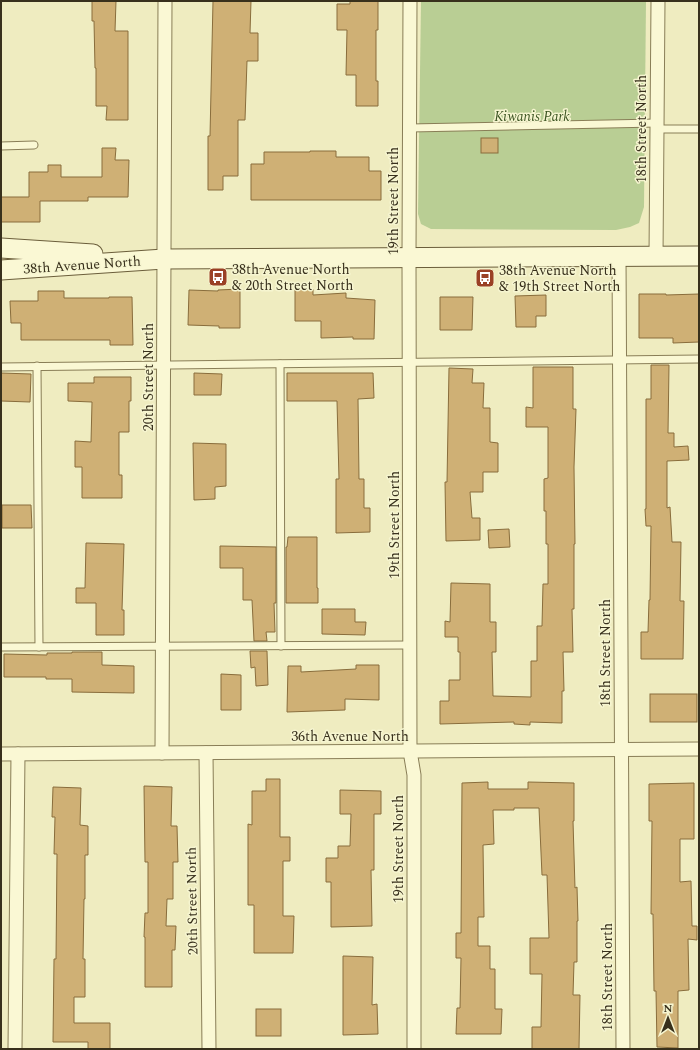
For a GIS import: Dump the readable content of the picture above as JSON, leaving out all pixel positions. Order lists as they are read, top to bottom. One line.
{"streets":{"main road":["38th Avenue North"],"street":["18th Street North","19th Street North","20th Street North","36th Avenue North"]},"crossings":[["18th Street North","38th Avenue North"],["18th Street North","36th Avenue North"],["19th Street North","38th Avenue North"],["19th Street North","36th Avenue North"],["38th Avenue North","20th Street North"],["20th Street North","36th Avenue North"]],"parks":["Kiwanis Park"],"places":{"bus stop":["38th Avenue North & 20th Street North","38th Avenue North & 19th Street North"]},"north":"top"}
